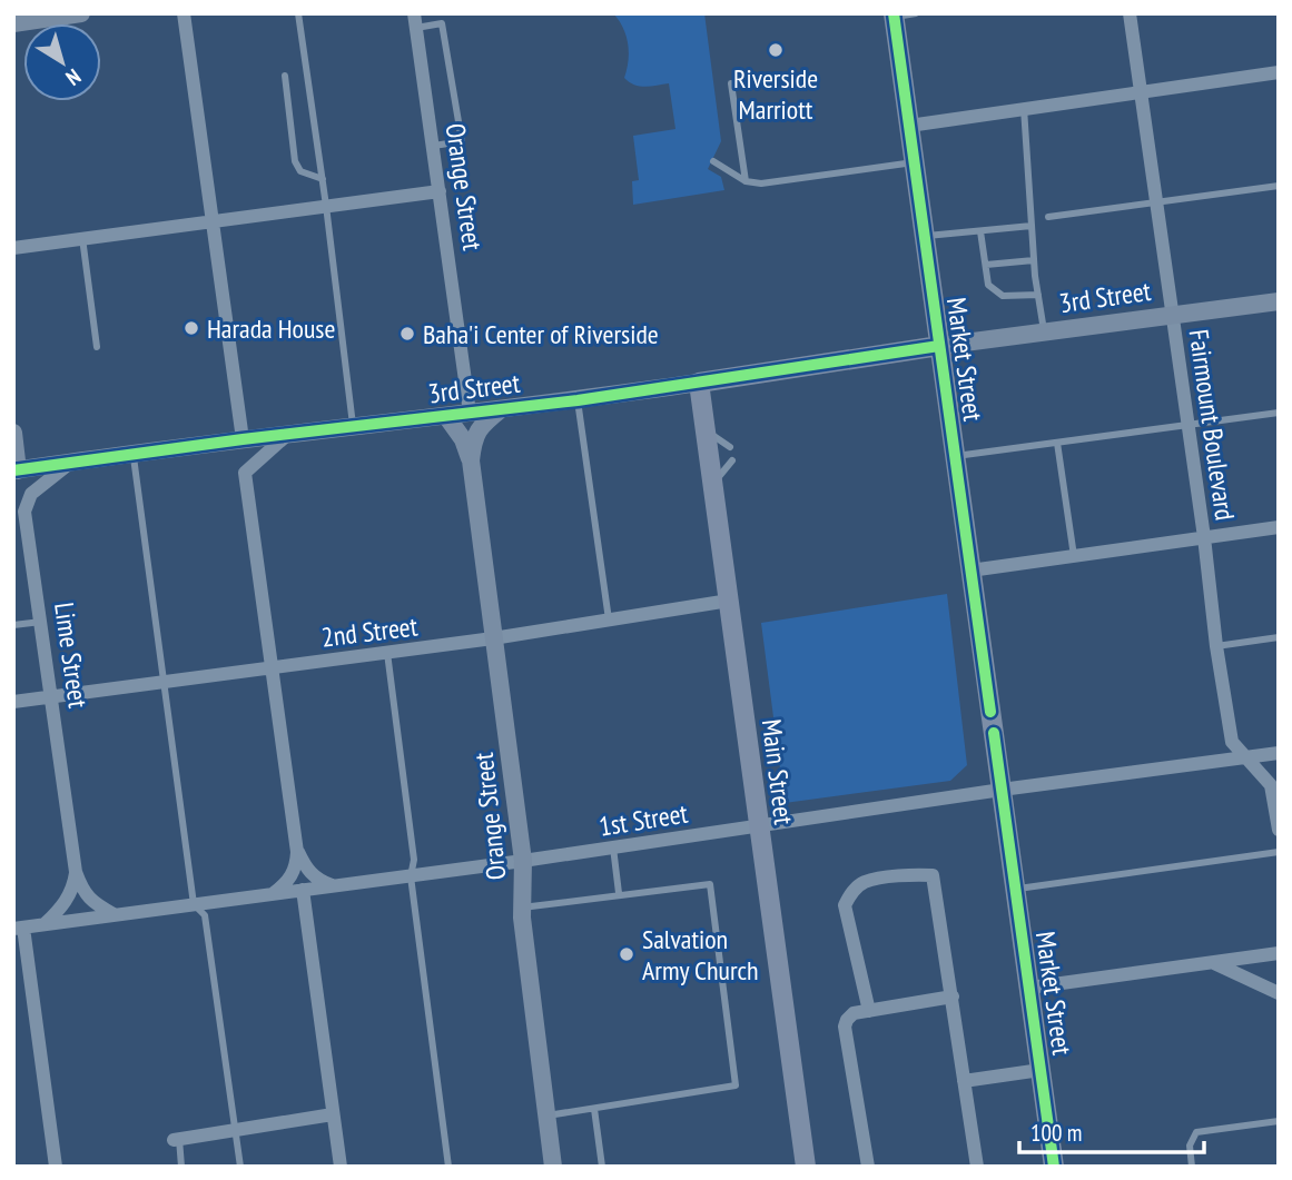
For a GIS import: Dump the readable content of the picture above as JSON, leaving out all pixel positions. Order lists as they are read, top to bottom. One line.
{"streets":{"main road":["3rd Street","Market Street","Main Street"],"street":["Orange Street","Fairmount Boulevard","2nd Street","Lime Street","1st Street"]},"crossings":[["Orange Street","3rd Street"],["Orange Street","2nd Street"],["Orange Street","1st Street"],["3rd Street","Market Street"],["3rd Street","Fairmount Boulevard"],["3rd Street","Lime Street"],["3rd Street","Main Street"],["Market Street","1st Street"],["Fairmount Boulevard","1st Street"],["2nd Street","Lime Street"],["2nd Street","Main Street"],["Main Street","1st Street"]],"places":["Riverside Marriott","Harada House","Baha'i Center of Riverside","Salvation Army Church"],"scale_bar":"100 m","north":"bottom right"}
